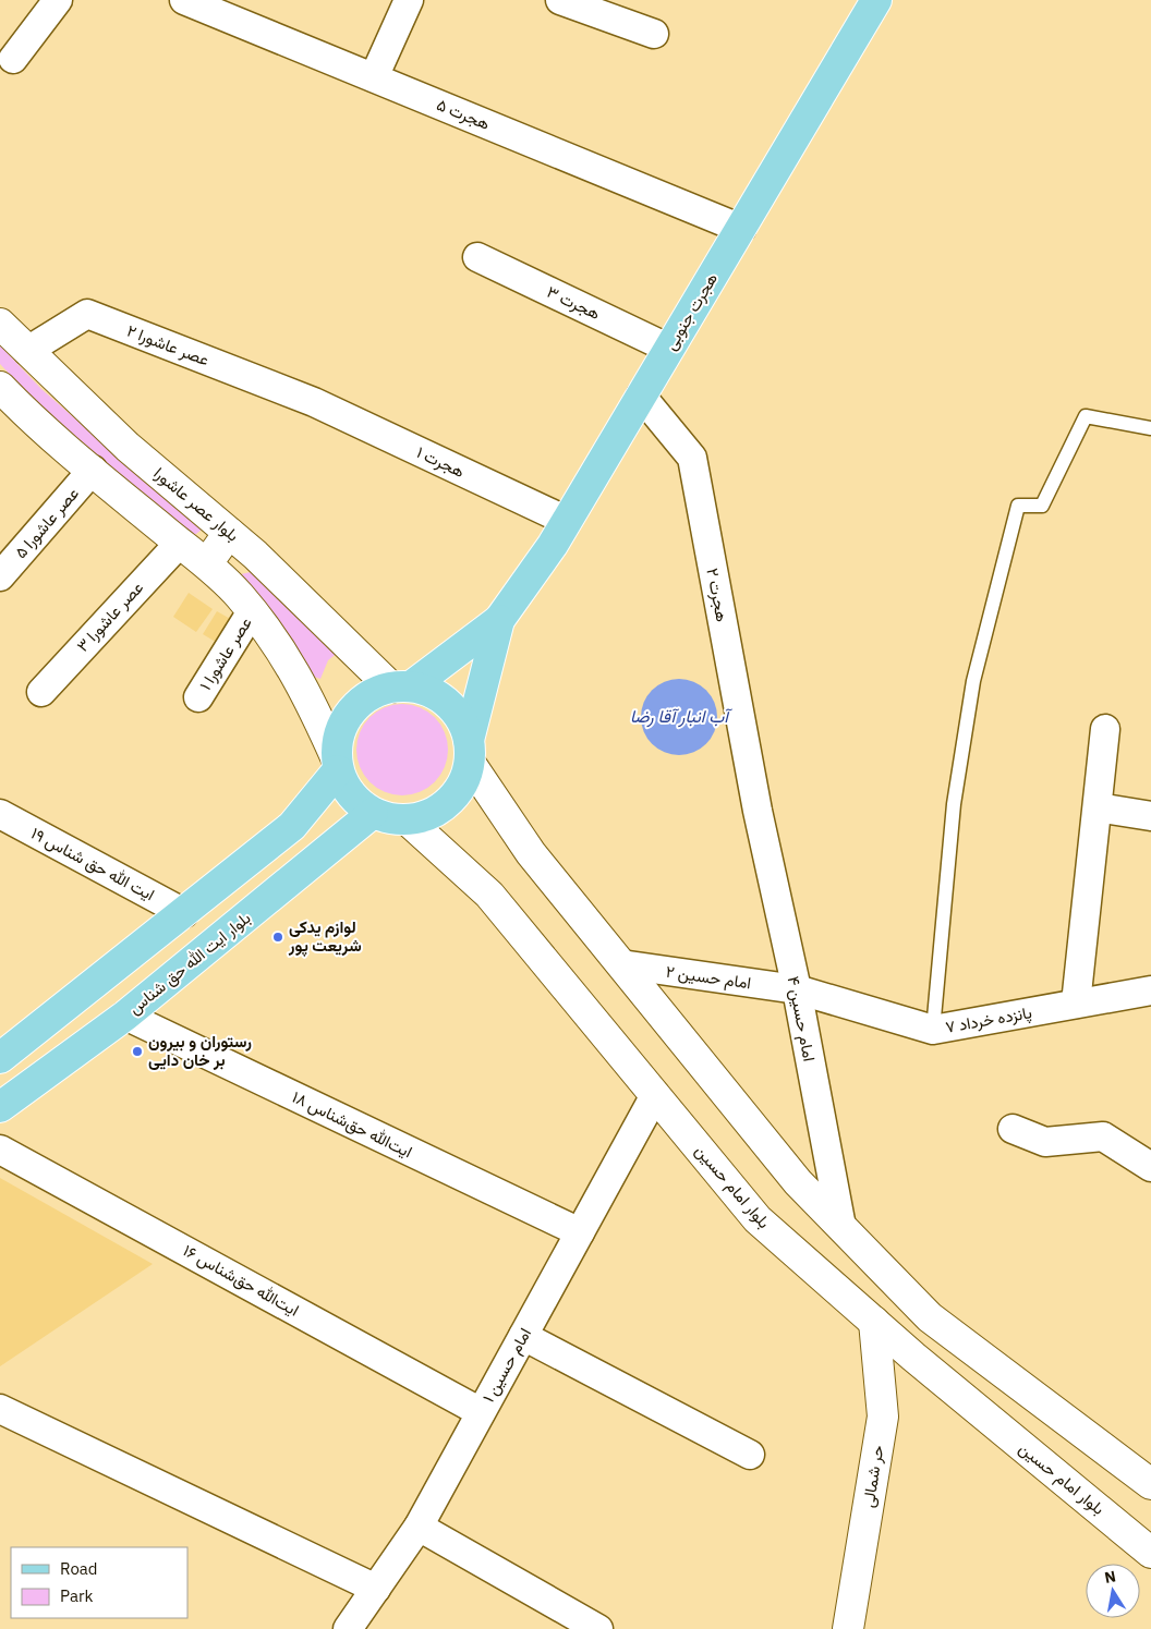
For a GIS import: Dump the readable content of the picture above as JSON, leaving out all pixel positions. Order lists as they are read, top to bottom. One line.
{"streets":{"main road":["هجرت جنوبی","بلوار عصر عاشورا","بلوار ایت الله حق شناس","بلوار امام حسین","حر شمالی"],"street":["هجرت ۵","هجرت ۳","عصر عاشورا ۲","هجرت ۱","عصر عاشورا ۵","هجرت ۲","عصر عاشورا ۳","عصر عاشورا ۱","ایت الله حق شناس ۱۹","امام حسین ۲","امام حسین ۴","پانزده خرداد ۷","ایت‌الله حق‌شناس ۱۸","ایت‌الله حق‌شناس ۱۶","امام حسین ۱"]},"crossings":[["هجرت ۵","هجرت جنوبی"],["هجرت ۳","هجرت جنوبی"],["هجرت جنوبی","هجرت ۱"],["هجرت جنوبی","بلوار عصر عاشورا"],["هجرت جنوبی","هجرت ۲"],["هجرت جنوبی","بلوار ایت الله حق شناس"],["هجرت جنوبی","بلوار امام حسین"],["عصر عاشورا ۲","هجرت ۱"],["عصر عاشورا ۲","بلوار عصر عاشورا"],["بلوار عصر عاشورا","بلوار ایت الله حق شناس"],["بلوار عصر عاشورا","بلوار امام حسین"],["هجرت ۲","امام حسین ۴"],["بلوار ایت الله حق شناس","ایت‌الله حق‌شناس ۱۸"],["بلوار ایت الله حق شناس","بلوار امام حسین"],["امام حسین ۲","امام حسین ۴"],["امام حسین ۲","پانزده خرداد ۷"],["امام حسین ۴","پانزده خرداد ۷"],["ایت‌الله حق‌شناس ۱۸","امام حسین ۱"],["بلوار امام حسین","امام حسین ۱"],["بلوار امام حسین","حر شمالی"],["ایت‌الله حق‌شناس ۱۶","امام حسین ۱"]],"water":["آب انبار آقا رضا"],"places":["لوازم یدکی شریعت پور","رستوران و بیرون بر خان دایی"],"legend":["Road","Park"],"north":"top"}
